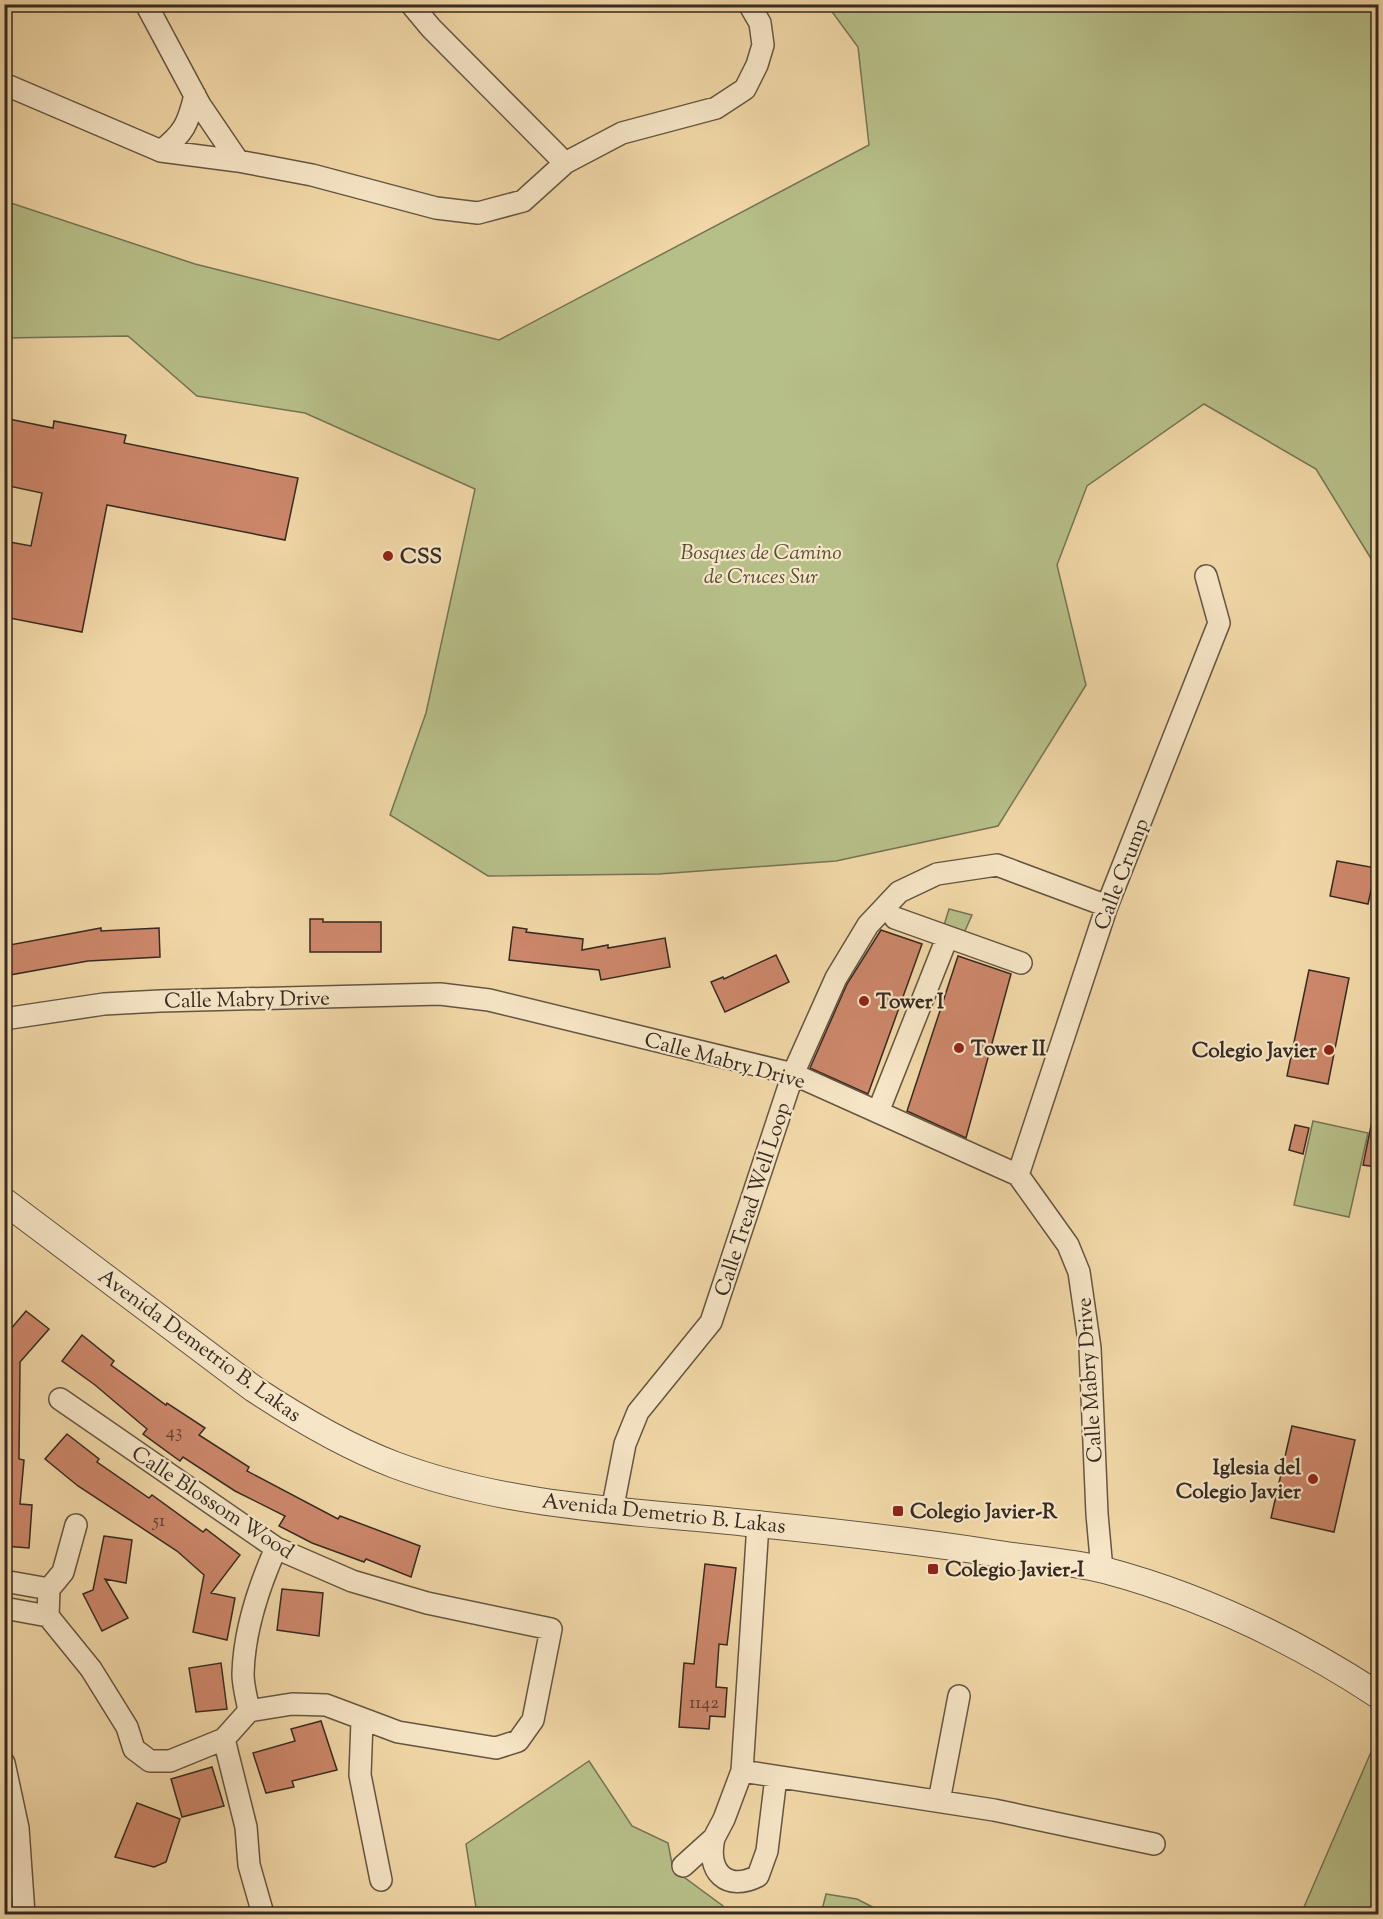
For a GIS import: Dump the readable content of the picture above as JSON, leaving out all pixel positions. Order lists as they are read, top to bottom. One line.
{"streets":{"street":["Calle Crump","Calle Mabry Drive","Calle Tread Well Loop","Avenida Demetrio B. Lakas","Calle Blossom Wood"]},"crossings":[["Calle Crump","Calle Mabry Drive"],["Calle Crump","Calle Tread Well Loop"],["Calle Mabry Drive","Calle Tread Well Loop"],["Calle Mabry Drive","Avenida Demetrio B. Lakas"],["Calle Tread Well Loop","Avenida Demetrio B. Lakas"]],"parks":["Bosques de Camino de Cruces Sur"],"places":{"other":["CSS","Tower I","Tower II","Colegio Javier","Iglesia del Colegio Javier"],"transit":["Colegio Javier-R","Colegio Javier-I"]},"house_numbers":["43","51","1142"]}
